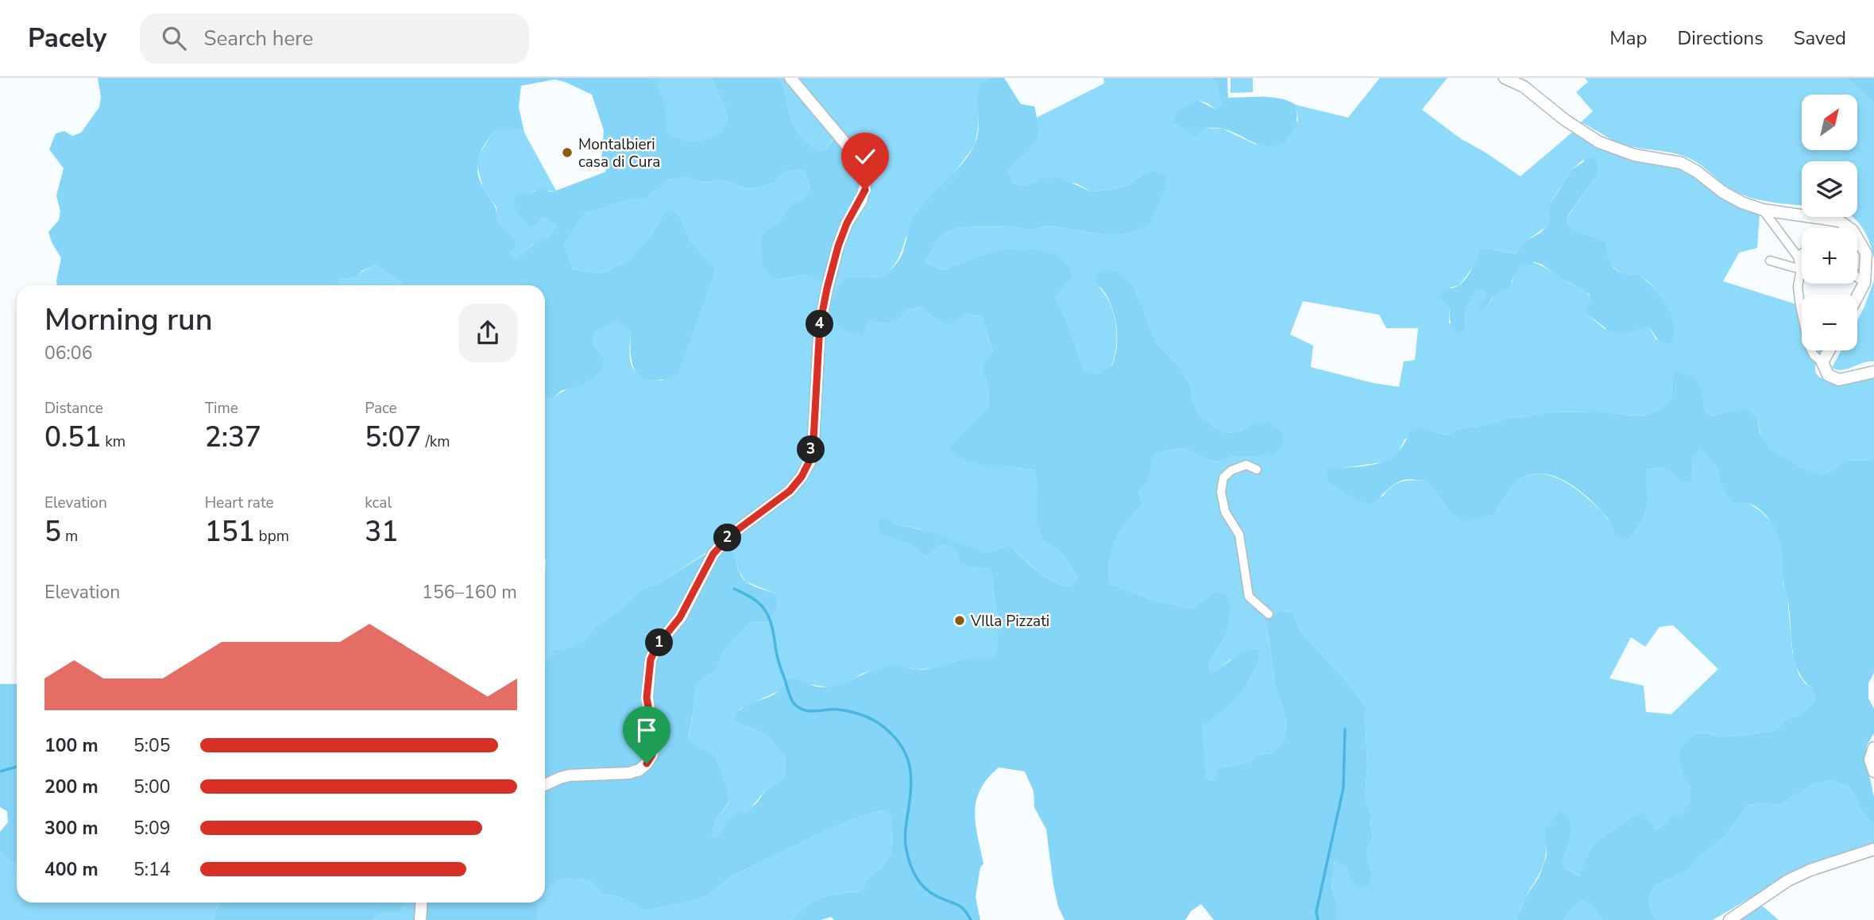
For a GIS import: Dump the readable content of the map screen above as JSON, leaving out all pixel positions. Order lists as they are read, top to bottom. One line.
{"places":["Montalbieri casa di Cura","VIlla Pizzati"],"north":"top right","page":{"header":"Pacely","search":"Search here","nav":["Map","Directions","Saved"],"map_buttons":["+","−"],"heading":["Morning run","06:06"],"pins":["4","3","2","1"],"stats":[["Distance","0.51 km"],["Time","2:37"],["Pace","5:07 /km"],["Elevation","5 m"],["Heart rate","151 bpm"],["kcal","31"]],"chart":["Elevation","156–160 m"],"list":[{"name":"100 m","note":"5:05"},{"name":"200 m","note":"5:00"},{"name":"300 m","note":"5:09"},{"name":"400 m","note":"5:14"}]}}
